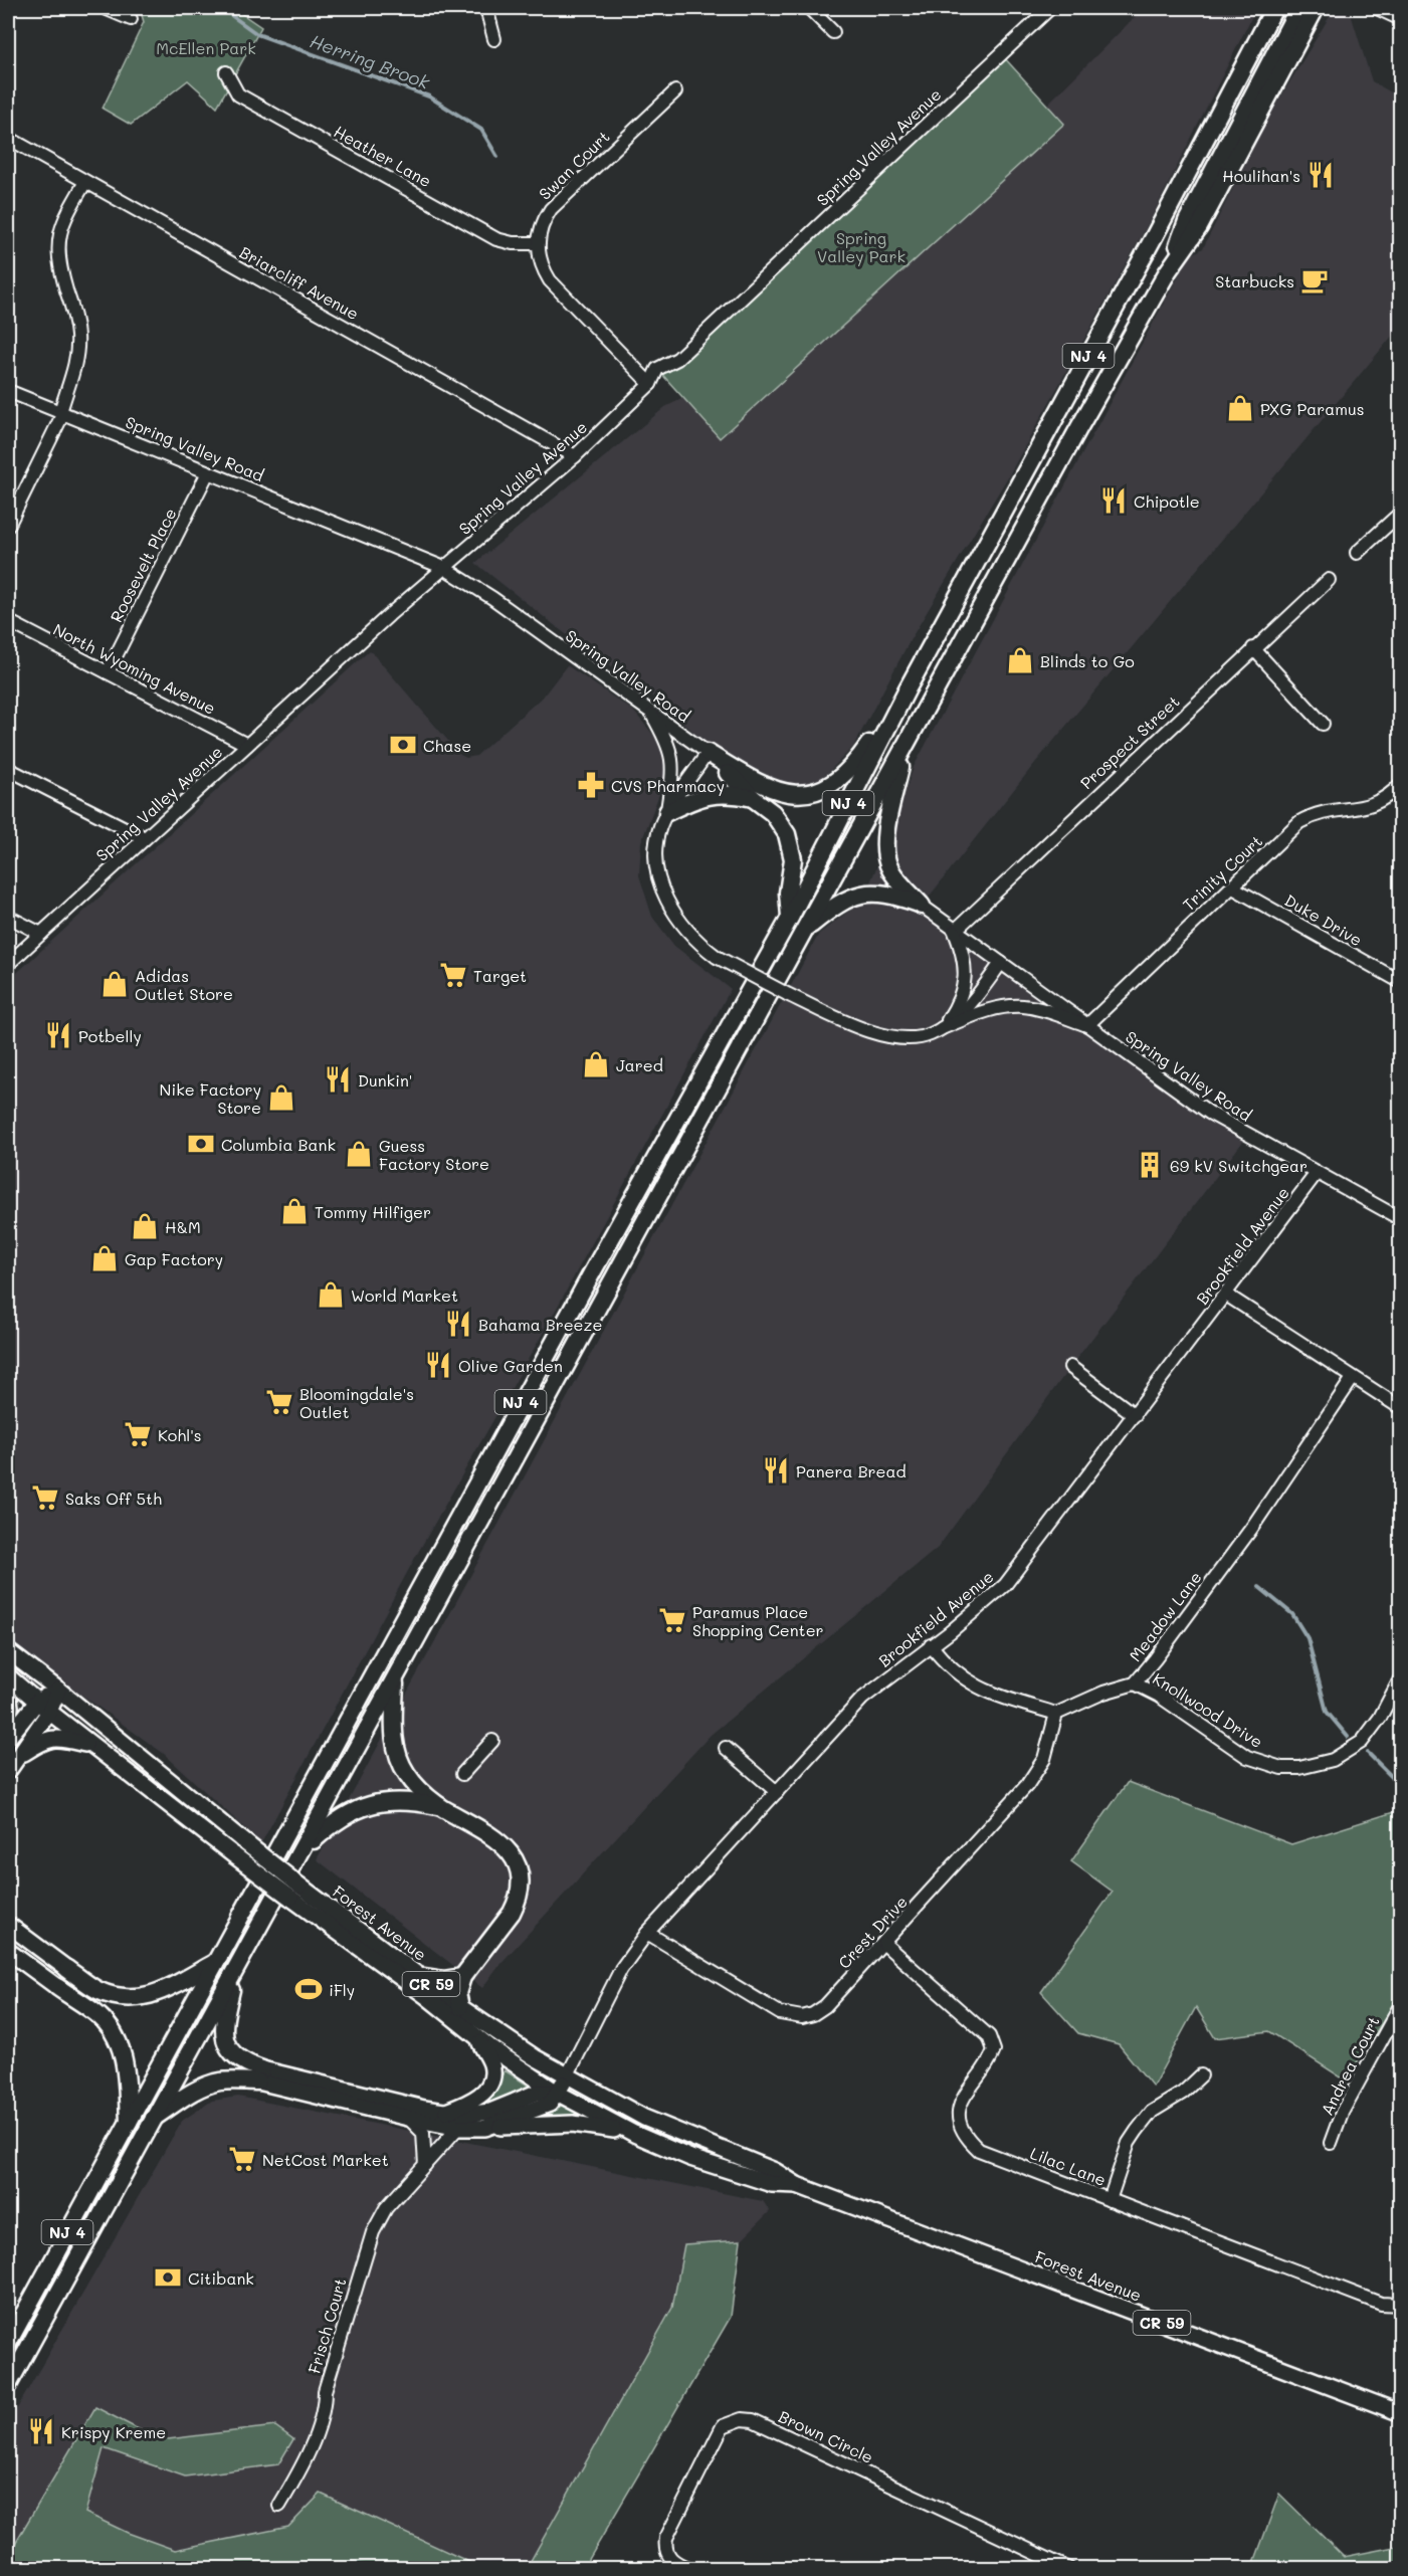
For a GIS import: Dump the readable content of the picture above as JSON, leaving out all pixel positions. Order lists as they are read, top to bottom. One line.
{"streets":{"highway":["NJ 4"],"main road":["Forest Avenue","CR 59"],"street":["Spring Valley Avenue","Heather Lane","Swan Court","Briarcliff Avenue","Spring Valley Road","Roosevelt Place","North Wyoming Avenue","Prospect Street","Trinity Court","Duke Drive","Brookfield Avenue","Meadow Lane","Knollwood Drive","Crest Drive","Andrea Court","Lilac Lane","Frisch Court","Brown Circle"]},"crossings":[["Spring Valley Avenue","Briarcliff Avenue"],["Spring Valley Avenue","Spring Valley Road"],["Spring Valley Avenue","North Wyoming Avenue"],["Heather Lane","Swan Court"],["Spring Valley Road","Roosevelt Place"],["Spring Valley Road","Prospect Street"],["Spring Valley Road","Trinity Court"],["Spring Valley Road","Brookfield Avenue"],["Roosevelt Place","North Wyoming Avenue"],["Trinity Court","Duke Drive"],["Brookfield Avenue","Forest Avenue"],["Brookfield Avenue","Crest Drive"],["Meadow Lane","Knollwood Drive"],["Meadow Lane","Crest Drive"],["Crest Drive","Lilac Lane"]],"water":["Herring Brook"],"parks":["McEllen Park","Spring Valley Park"],"places":{"restaurant":["Houlihan's","Chipotle","Potbelly","Dunkin'","Bahama Breeze","Olive Garden","Panera Bread","Krispy Kreme"],"cafe":["Starbucks"],"shop":["PXG Paramus","Blinds to Go","Adidas Outlet Store","Jared","Nike Factory Store","Guess Factory Store","Tommy Hilfiger","H&M","Gap Factory","World Market"],"bank":["Chase","Columbia Bank","Citibank"],"pharmacy":["CVS Pharmacy"],"supermarket":["Target","Bloomingdale's Outlet","Kohl's","Saks Off 5th","Paramus Place Shopping Center","NetCost Market"],"building":["69 kV Switchgear"],"sports":["iFly"]}}
